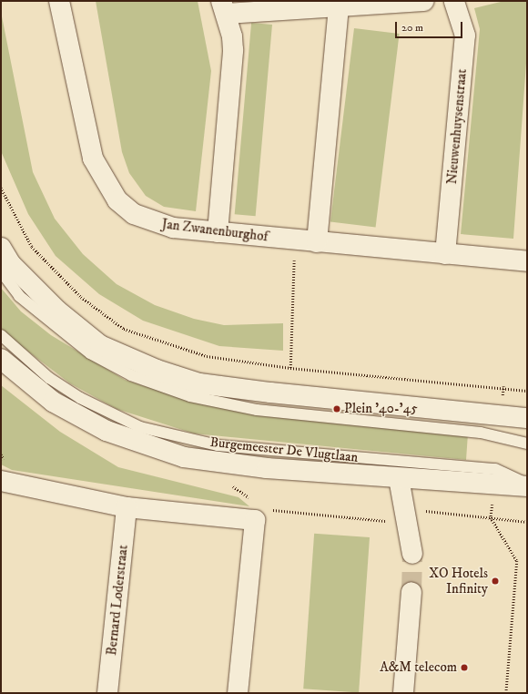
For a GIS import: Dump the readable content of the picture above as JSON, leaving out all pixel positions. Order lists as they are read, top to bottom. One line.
{"streets":{"street":["Nieuwenhuysenstraat","Jan Zwanenburghof","Burgemeester De Vlugtlaan","Bernard Loderstraat"]},"crossings":[["Nieuwenhuysenstraat","Jan Zwanenburghof"]],"places":["Plein '40-'45","XO Hotels Infinity","A&M telecom"],"scale_bar":"20 m"}
